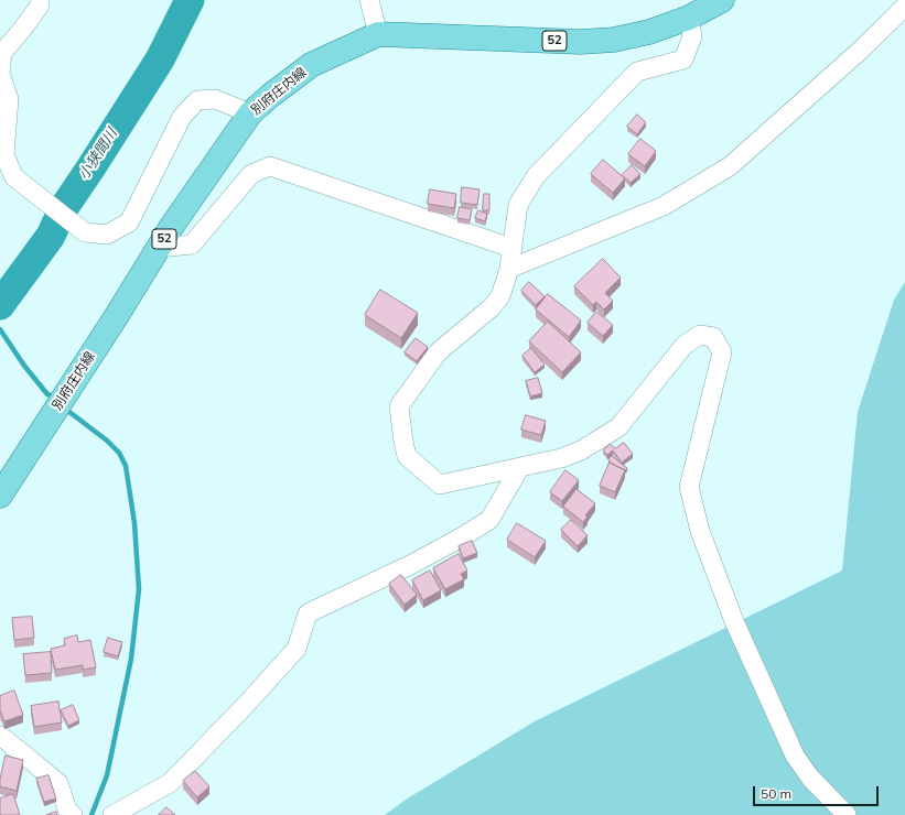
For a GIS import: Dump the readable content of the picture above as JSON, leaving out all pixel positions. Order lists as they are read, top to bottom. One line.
{"streets":{"main road":["52","別府庄内線"]},"water":["小狭間川"],"scale_bar":"50 m"}
